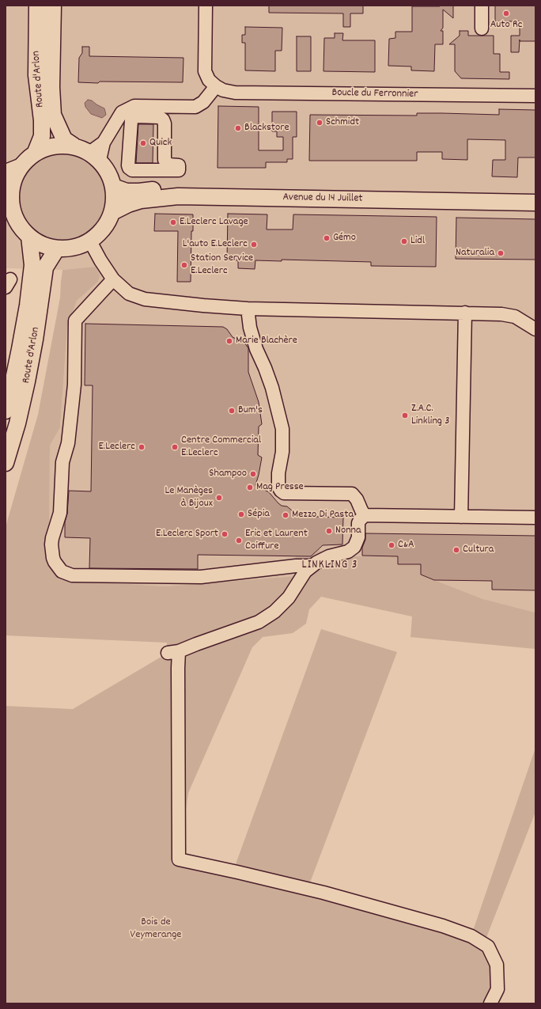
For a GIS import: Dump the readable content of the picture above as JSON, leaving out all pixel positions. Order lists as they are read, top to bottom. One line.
{"streets":{"main road":["Route d'Arlon","Avenue du 14 Juillet"],"street":["Boucle du Ferronnier"]},"crossings":[["Route d'Arlon","Avenue du 14 Juillet"]],"districts":["LINKLING 3"],"parks":["Bois de Veymerange"],"places":["Auto Rc","Schmidt","Blackstore","Quick","E.Leclerc Lavage","Gémo","Lidl","L'auto E.Leclerc","Naturalia","Station Service E.Leclerc","Marie Blachère","Bum's","Z.A.C. Linkling 3","E.Leclerc","Centre Commercial E.Leclerc","Shampoo","Mag Presse","Le Manèges à Bijoux","Sépia","Mezzo Di Pasta","Nonna","E.Leclerc Sport","Eric et Laurent Coiffure","C&A","Cultura"]}
